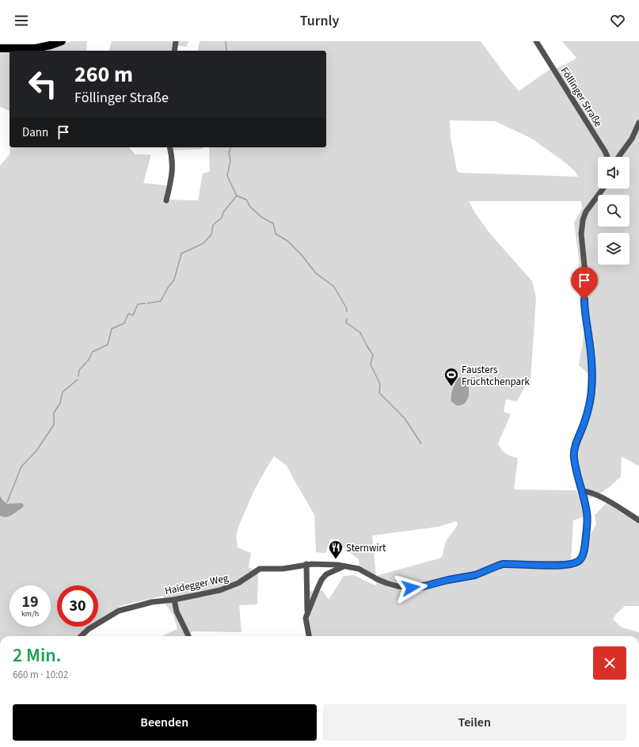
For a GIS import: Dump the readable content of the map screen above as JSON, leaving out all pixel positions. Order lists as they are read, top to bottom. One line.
{"streets":{"street":["Föllinger Straße","Haidegger Weg"]},"places":{"sports":["Fausters Früchtchenpark"],"restaurant":["Sternwirt"]},"page":{"header":"Turnly","turn":["260 m","Föllinger Straße"],"then":"Dann","speed":"19 km/h","limit":"30","heading":["2 Min.","660 m · 10:02"],"buttons":["Beenden","Teilen"]}}
